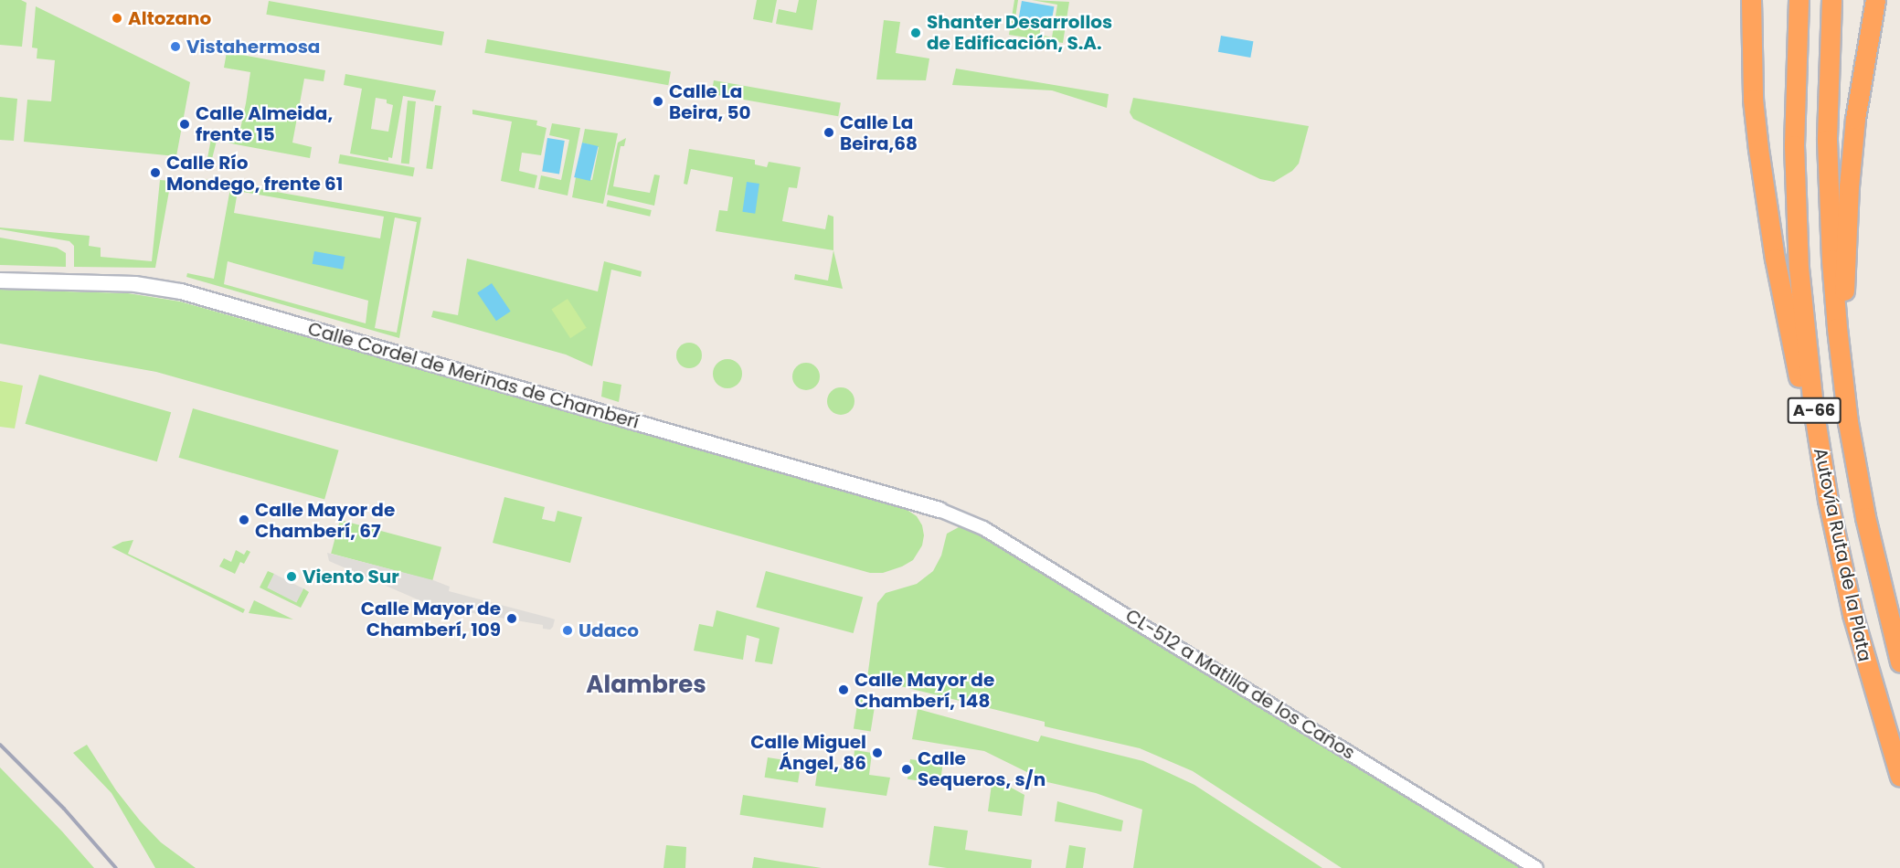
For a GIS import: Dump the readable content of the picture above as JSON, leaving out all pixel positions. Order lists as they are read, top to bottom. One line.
{"streets":{"highway":["A-66","Autovía Ruta de la Plata"],"main road":["Calle Cordel de Merinas de Chamberí"],"street":["CL-512 a Matilla de los Caños"]},"crossings":[["Calle Cordel de Merinas de Chamberí","CL-512 a Matilla de los Caños"]],"districts":["Alambres"],"places":["Altozano","Shanter Desarrollos de Edificación, S.A.","Vistahermosa","Calle La Beira, 50","Calle Almeida, frente 15","Calle La Beira,68","Calle Río Mondego, frente 61","Calle Mayor de Chamberí, 67","Viento Sur","Calle Mayor de Chamberí, 109","Udaco","Calle Mayor de Chamberí, 148","Calle Miguel Ángel, 86","Calle Sequeros, s/n"]}
